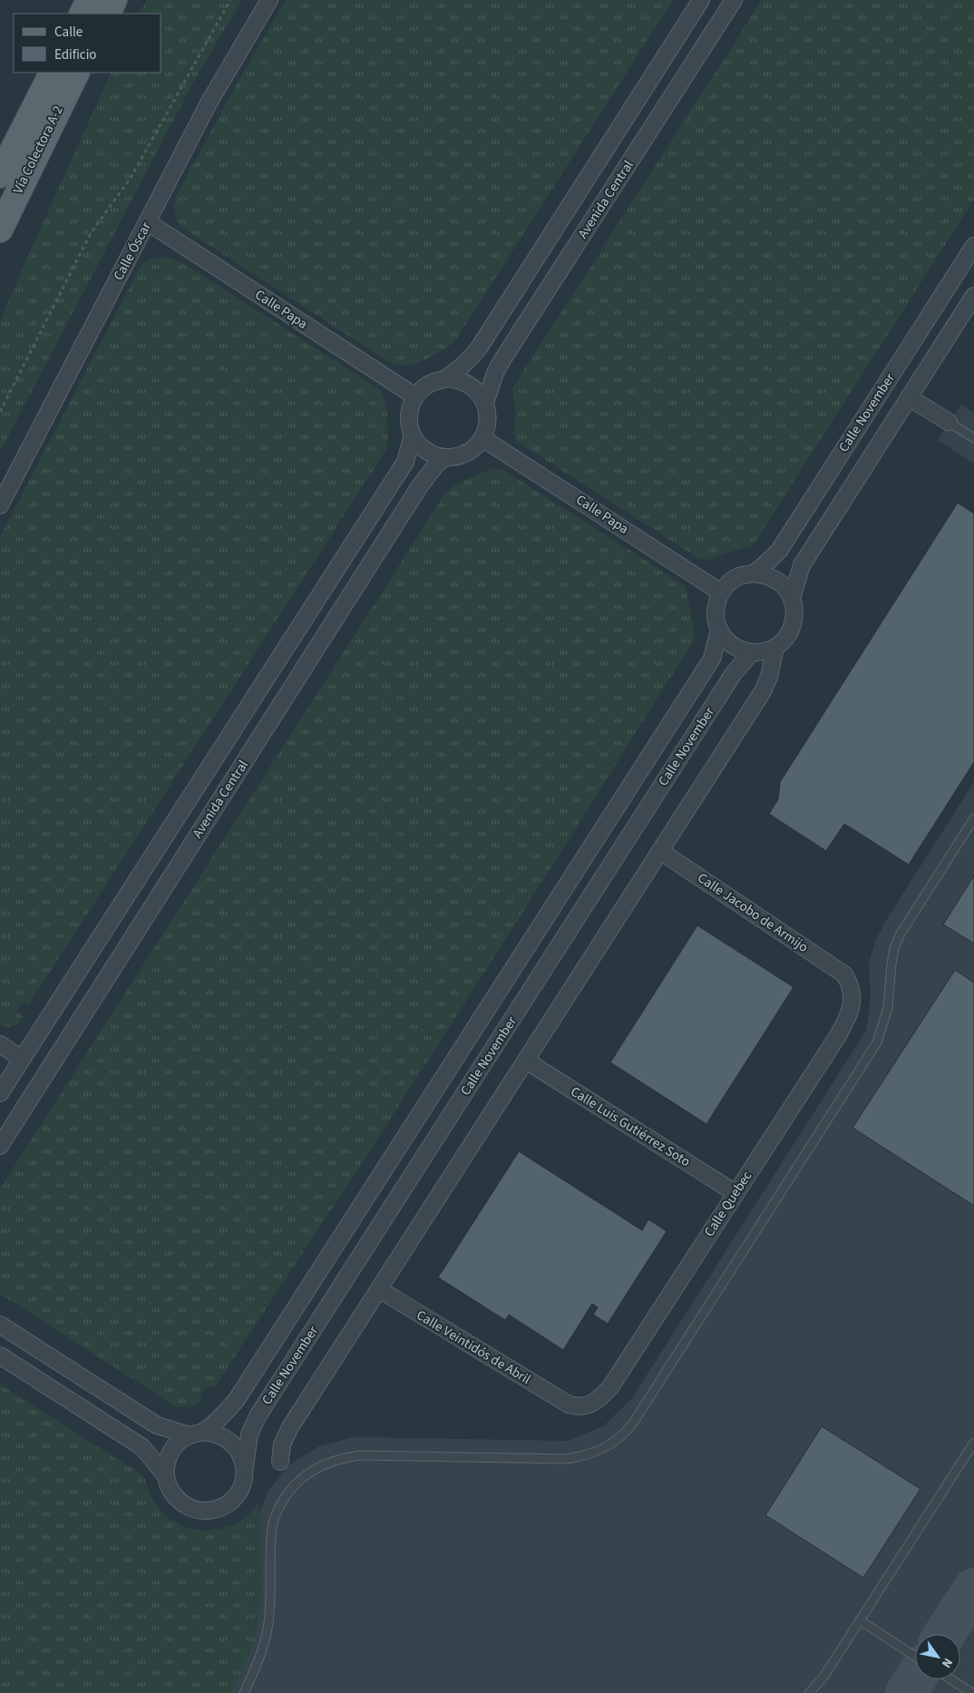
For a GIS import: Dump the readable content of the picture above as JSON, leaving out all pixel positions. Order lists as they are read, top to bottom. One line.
{"streets":{"main road":["Vía Colectora A-2"],"street":["Avenida Central","Calle Óscar","Calle Papa","Calle November","Calle Jacobo de Armijo","Calle Luis Gutiérrez Soto","Calle Quebec","Calle Veintidós de Abril"]},"crossings":[["Avenida Central","Calle Papa"],["Calle Óscar","Calle Papa"],["Calle Papa","Calle November"],["Calle Jacobo de Armijo","Calle Quebec"],["Calle Luis Gutiérrez Soto","Calle Quebec"],["Calle Quebec","Calle Veintidós de Abril"]],"legend":["Calle","Edificio"],"north":"bottom right"}
